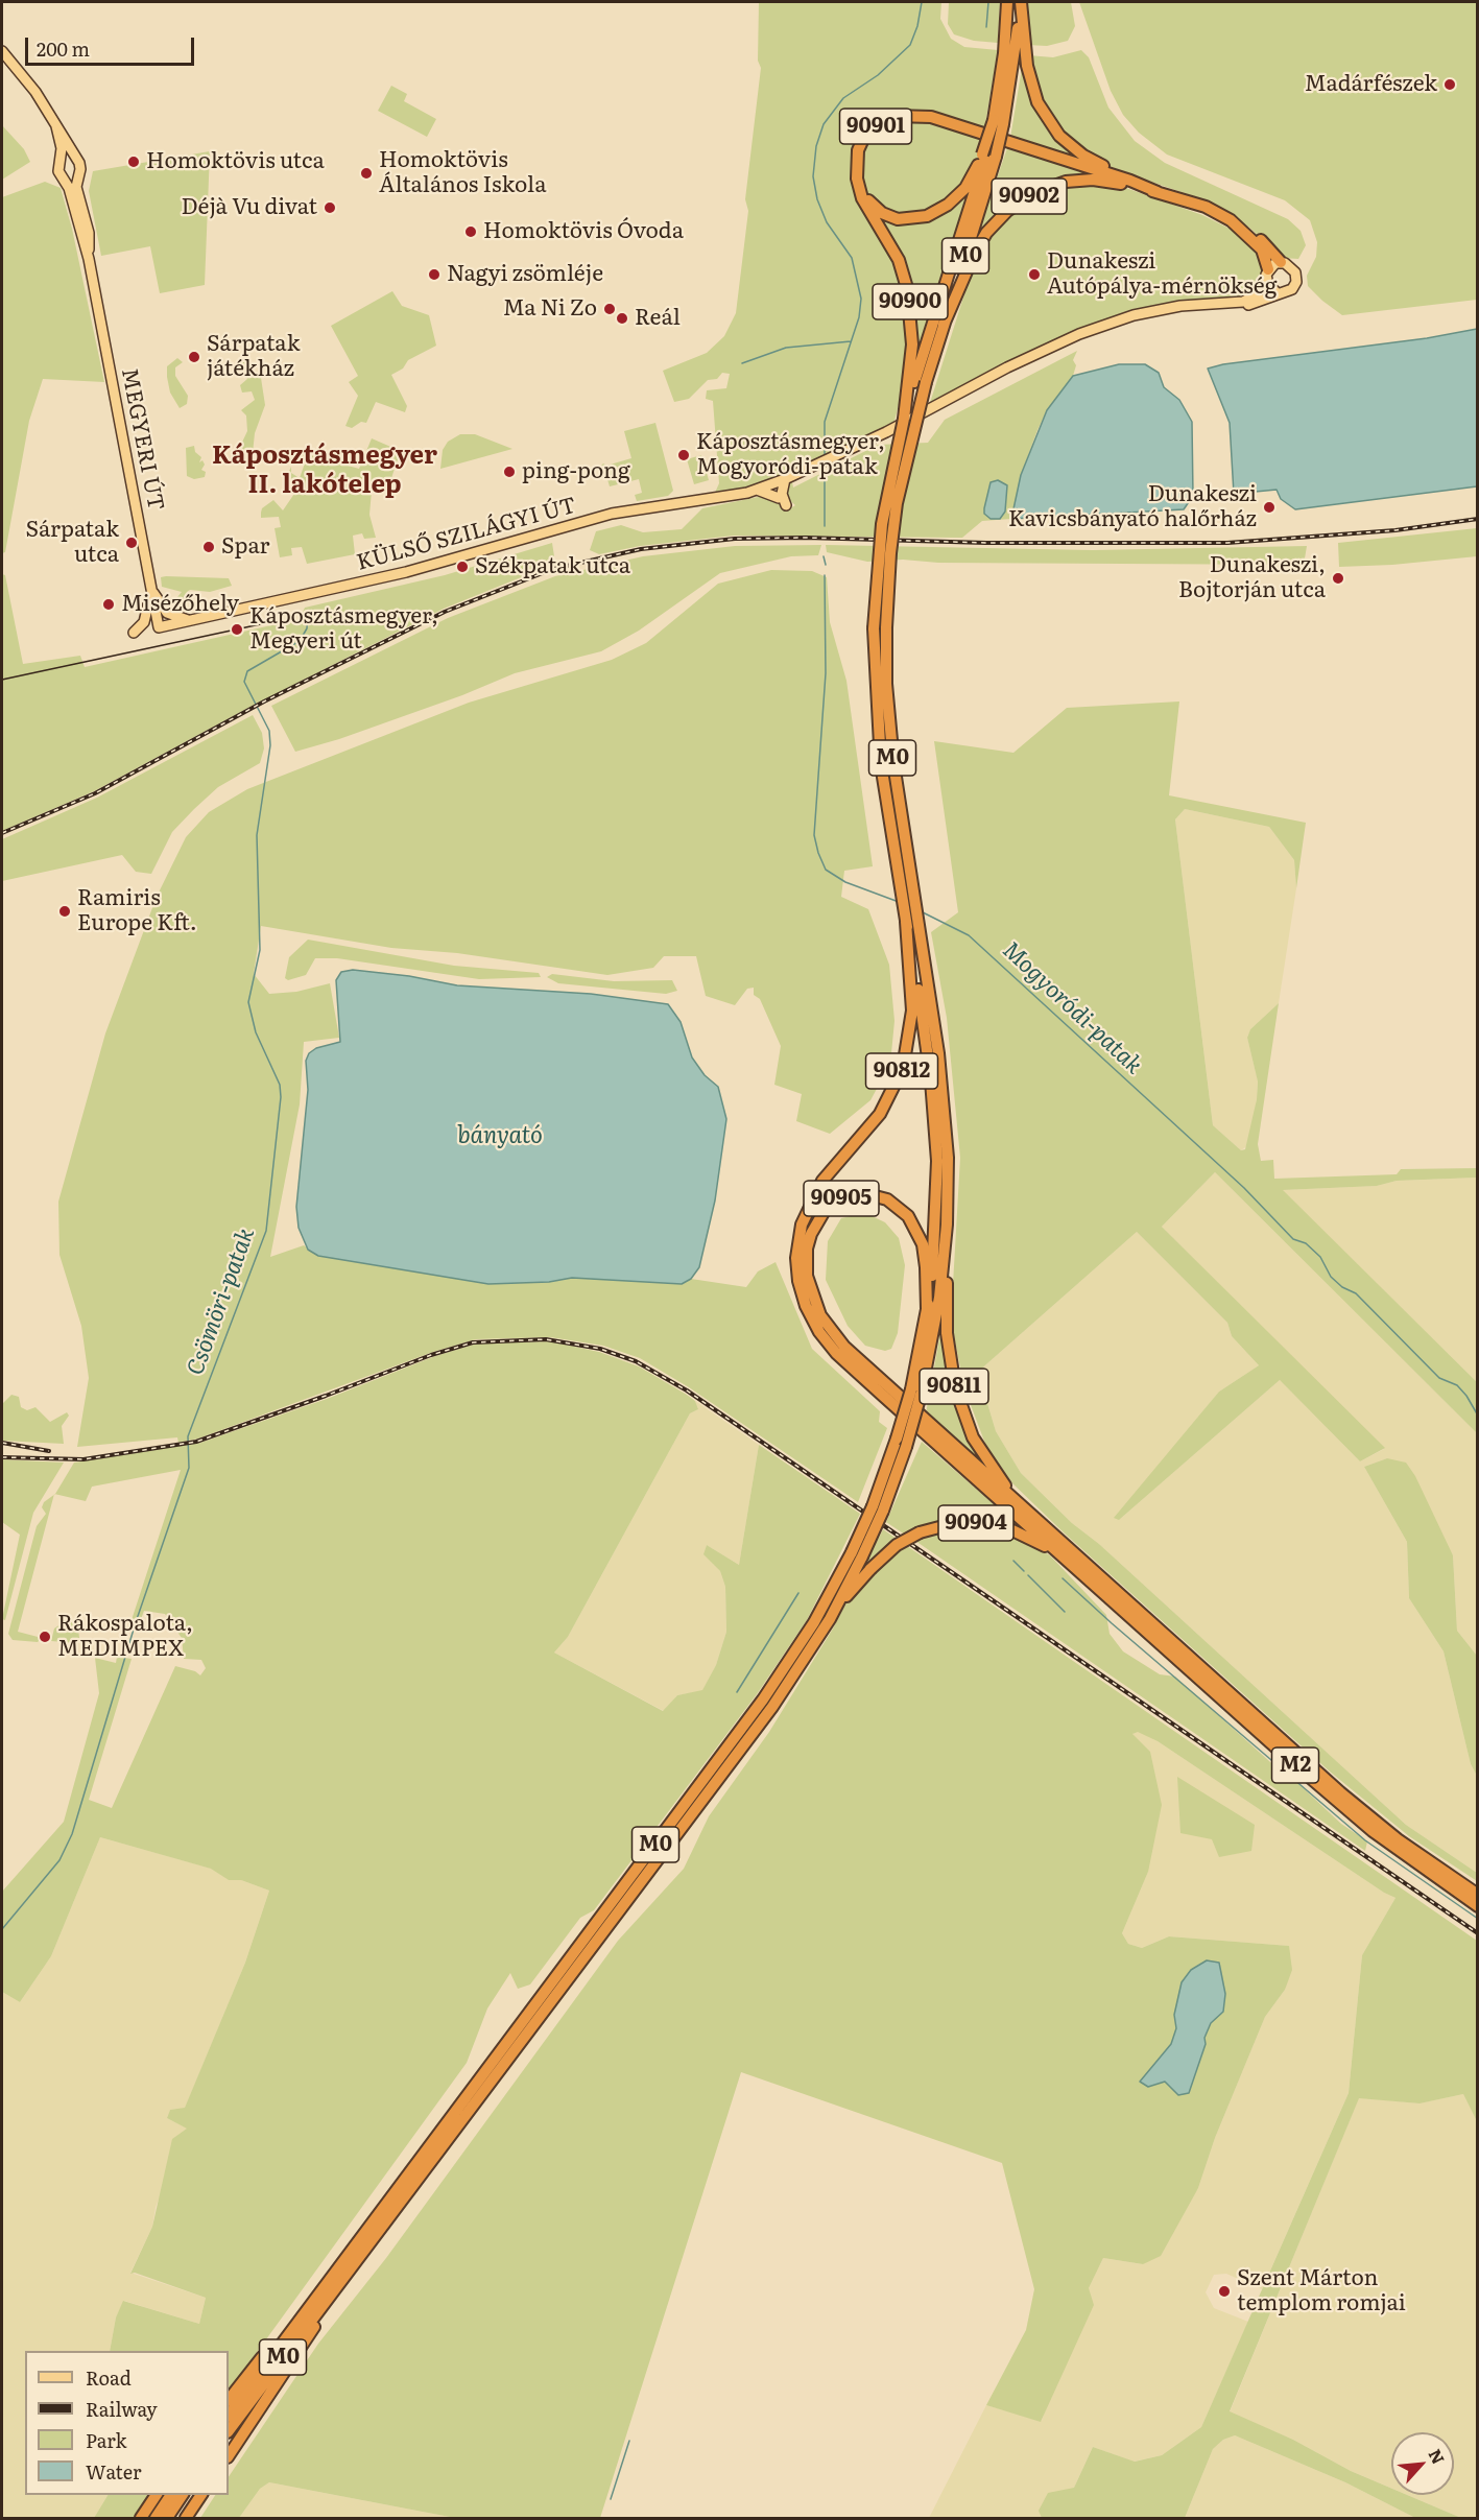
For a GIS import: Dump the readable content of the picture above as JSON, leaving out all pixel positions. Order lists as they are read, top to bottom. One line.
{"streets":{"highway":["90901","90902","M0","90900","90812","90905","90811","90904","M2"],"main road":["MEGYERI ÚT","KÜLSŐ SZILÁGYI ÚT"]},"crossings":[["90901","90902"],["90901","90900"],["90902","M0"],["M0","90900"],["M0","90812"],["M0","90905"],["M0","90811"],["M0","90904"],["MEGYERI ÚT","KÜLSŐ SZILÁGYI ÚT"],["90812","90905"],["90812","M2"],["90905","M2"],["90811","M2"],["90904","M2"]],"districts":["Káposztásmegyer II. lakótelep"],"water":["Mogyoródi-patak","bányató","Csömöri-patak"],"places":["Madárfészek","Homoktövis utca","Homoktövis Általános Iskola","Déjà Vu divat","Homoktövis Óvoda","Nagyi zsömléje","Dunakeszi Autópálya-mérnökség","Ma Ni Zo","Reál","Sárpatak játékház","Káposztásmegyer, Mogyoródi-patak","ping-pong","Dunakeszi Kavicsbányató halőrház","Sárpatak utca","Spar","Székpatak utca","Dunakeszi, Bojtorján utca","Misézőhely","Káposztásmegyer, Megyeri út","Ramiris Europe Kft.","Rákospalota, MEDIMPEX","Szent Márton templom romjai"],"legend":["Road","Railway","Park","Water"],"scale_bar":"200 m","north":"top right"}
